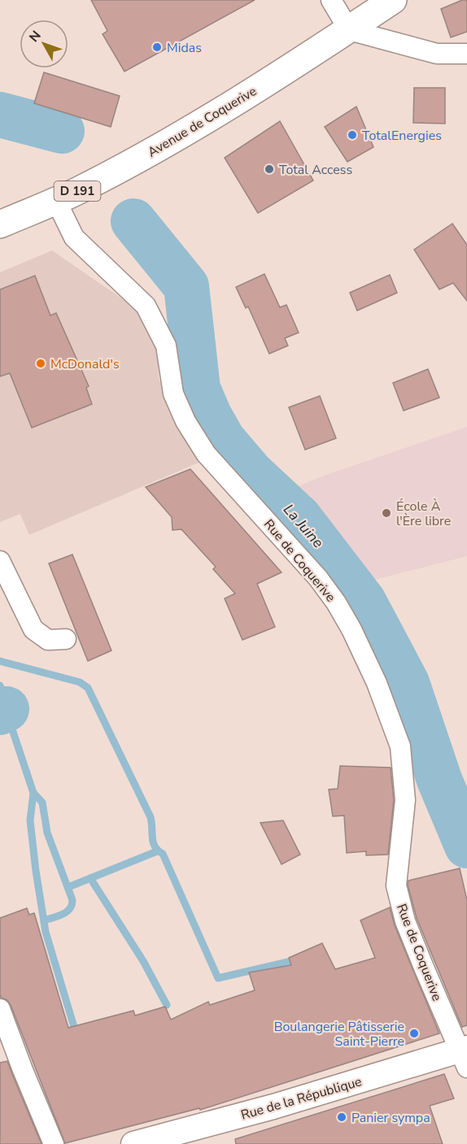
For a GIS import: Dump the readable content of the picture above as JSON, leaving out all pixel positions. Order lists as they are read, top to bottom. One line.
{"streets":{"main road":["Avenue de Coquerive","D 191"],"street":["Rue de Coquerive","Rue de la République"]},"crossings":[["Avenue de Coquerive","Rue de Coquerive"],["Rue de Coquerive","Rue de la République"]],"water":["La Juine"],"places":["Midas","TotalEnergies","Total Access","McDonald's","École À l'Ère libre","Boulangerie Pâtisserie Saint-Pierre","Panier sympa"],"north":"top left"}
